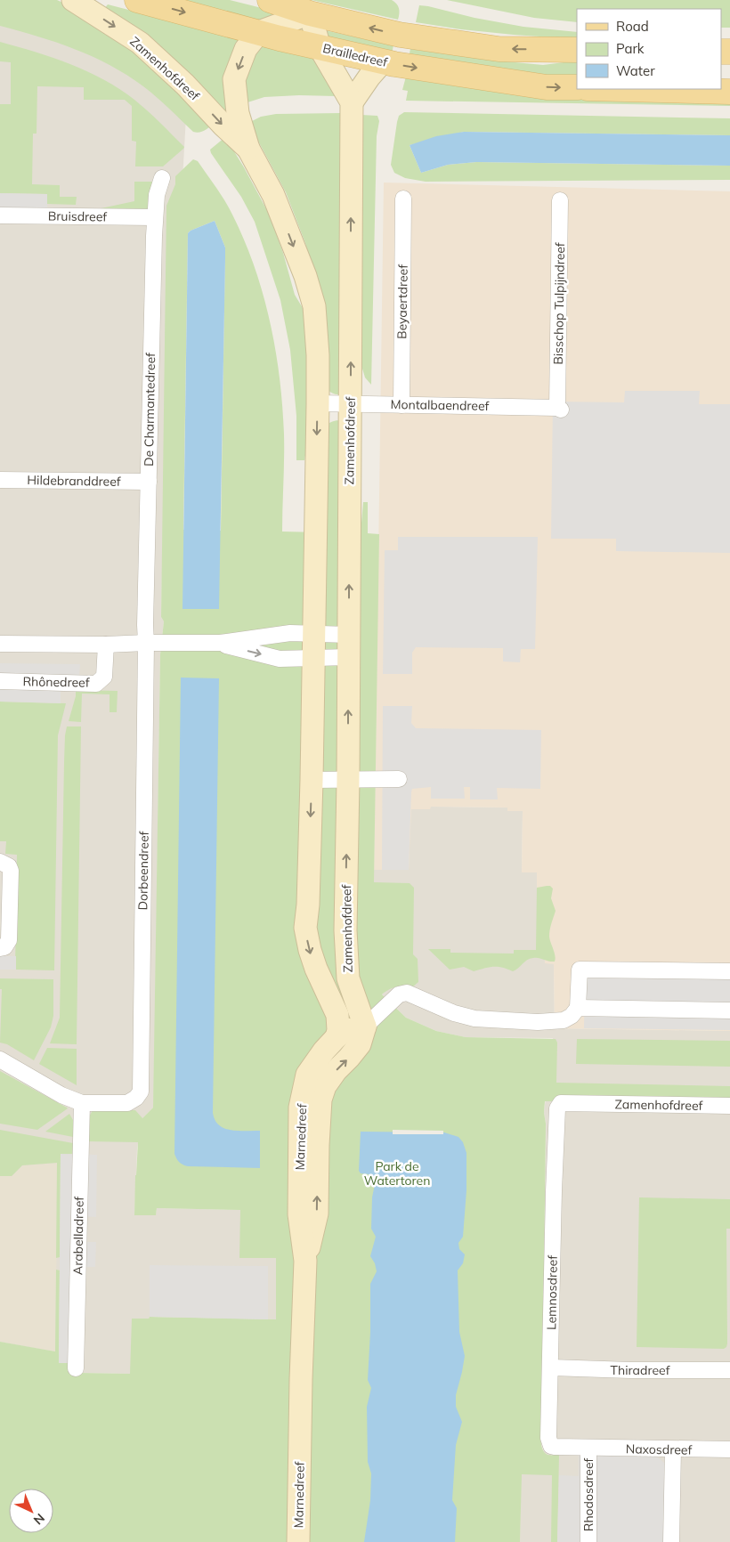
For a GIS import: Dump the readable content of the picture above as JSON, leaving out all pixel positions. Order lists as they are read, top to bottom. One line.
{"streets":{"main road":["Brailledreef"],"street":["Zamenhofdreef","Bruisdreef","Beyaertdreef","Bisschop Tulpijndreef","Montalbaendreef","De Charmantedreef","Hildebranddreef","Rhônedreef","Dorbeendreef","Marnedreef","Arabelladreef","Lemnosdreef","Thiradreef","Naxosdreef","Rhodosdreef"]},"crossings":[["Brailledreef","Zamenhofdreef"],["Zamenhofdreef","Montalbaendreef"],["Zamenhofdreef","Marnedreef"],["Zamenhofdreef","Lemnosdreef"],["Bruisdreef","De Charmantedreef"],["Beyaertdreef","Montalbaendreef"],["Bisschop Tulpijndreef","Montalbaendreef"],["De Charmantedreef","Hildebranddreef"],["De Charmantedreef","Dorbeendreef"],["Dorbeendreef","Arabelladreef"],["Lemnosdreef","Thiradreef"],["Lemnosdreef","Naxosdreef"],["Lemnosdreef","Rhodosdreef"],["Naxosdreef","Rhodosdreef"]],"parks":["Park de Watertoren"],"legend":["Road","Park","Water"],"north":"bottom right"}
